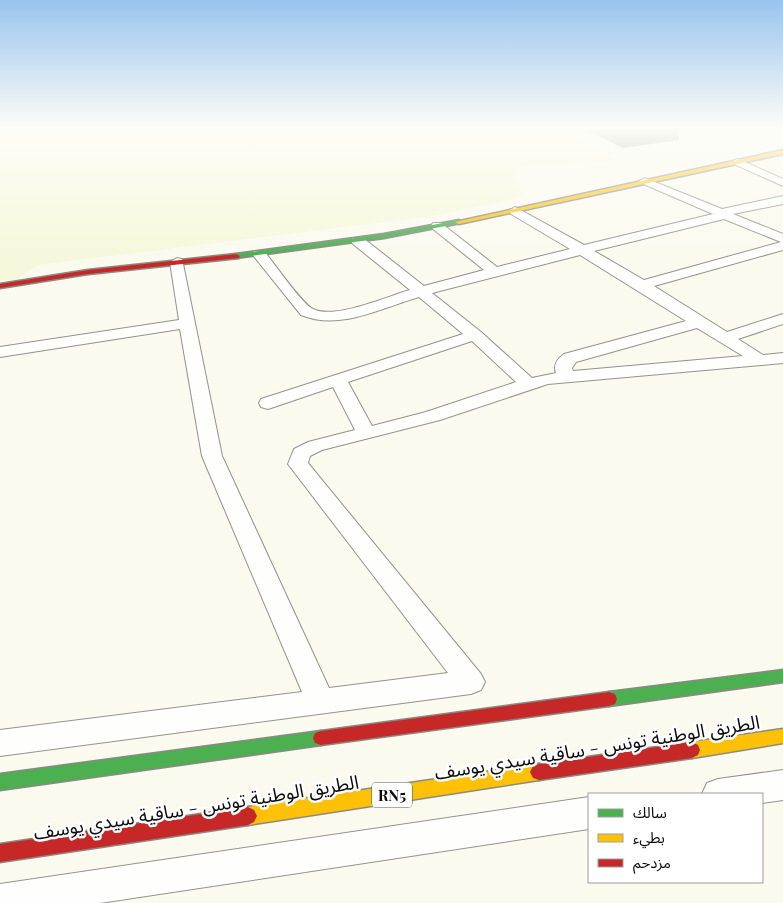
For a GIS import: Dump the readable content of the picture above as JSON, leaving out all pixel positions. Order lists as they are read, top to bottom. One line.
{"streets":{"main road":["الطريق الوطنية تونس - ساقية سيدي يوسف","RN5"]},"legend":["سالك","بطيء","مزدحم"]}
